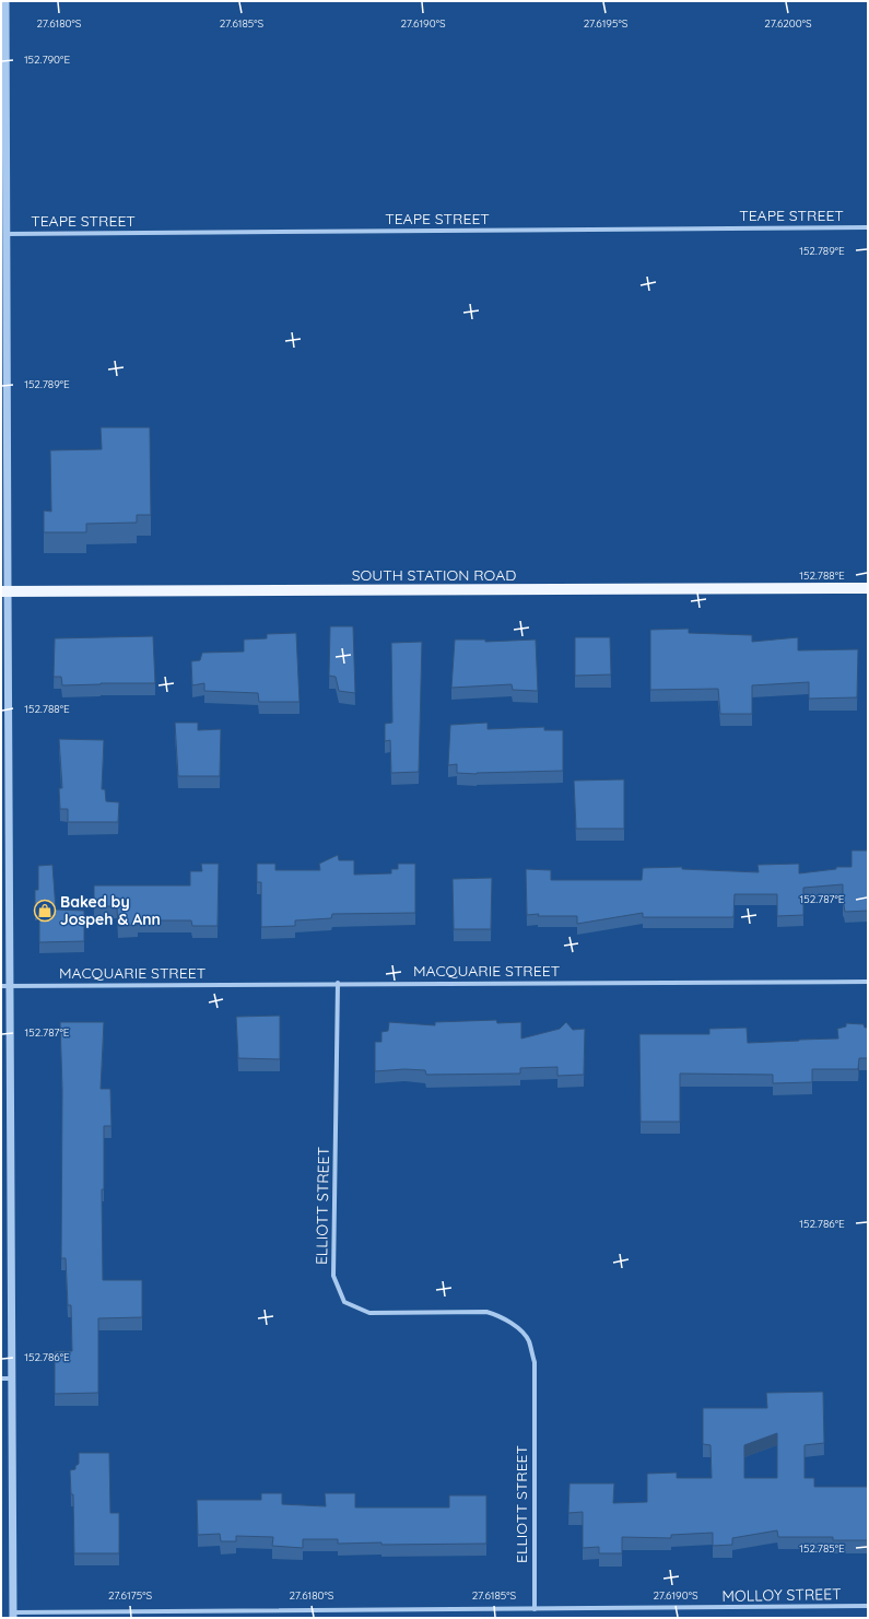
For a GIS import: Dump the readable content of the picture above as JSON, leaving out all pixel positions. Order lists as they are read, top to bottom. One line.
{"streets":{"main road":["SOUTH STATION ROAD"],"street":["TEAPE STREET","MACQUARIE STREET","ELLIOTT STREET","MOLLOY STREET"]},"crossings":[["MACQUARIE STREET","ELLIOTT STREET"],["ELLIOTT STREET","MOLLOY STREET"]],"places":{"shop":["Baked by Jospeh & Ann"]},"coordinates":["27.6180°S","27.6185°S","27.6190°S","27.6195°S","27.6200°S","152.790°E","152.789°E","152.788°E","152.787°E","152.786°E","152.785°E","27.6175°S"]}
